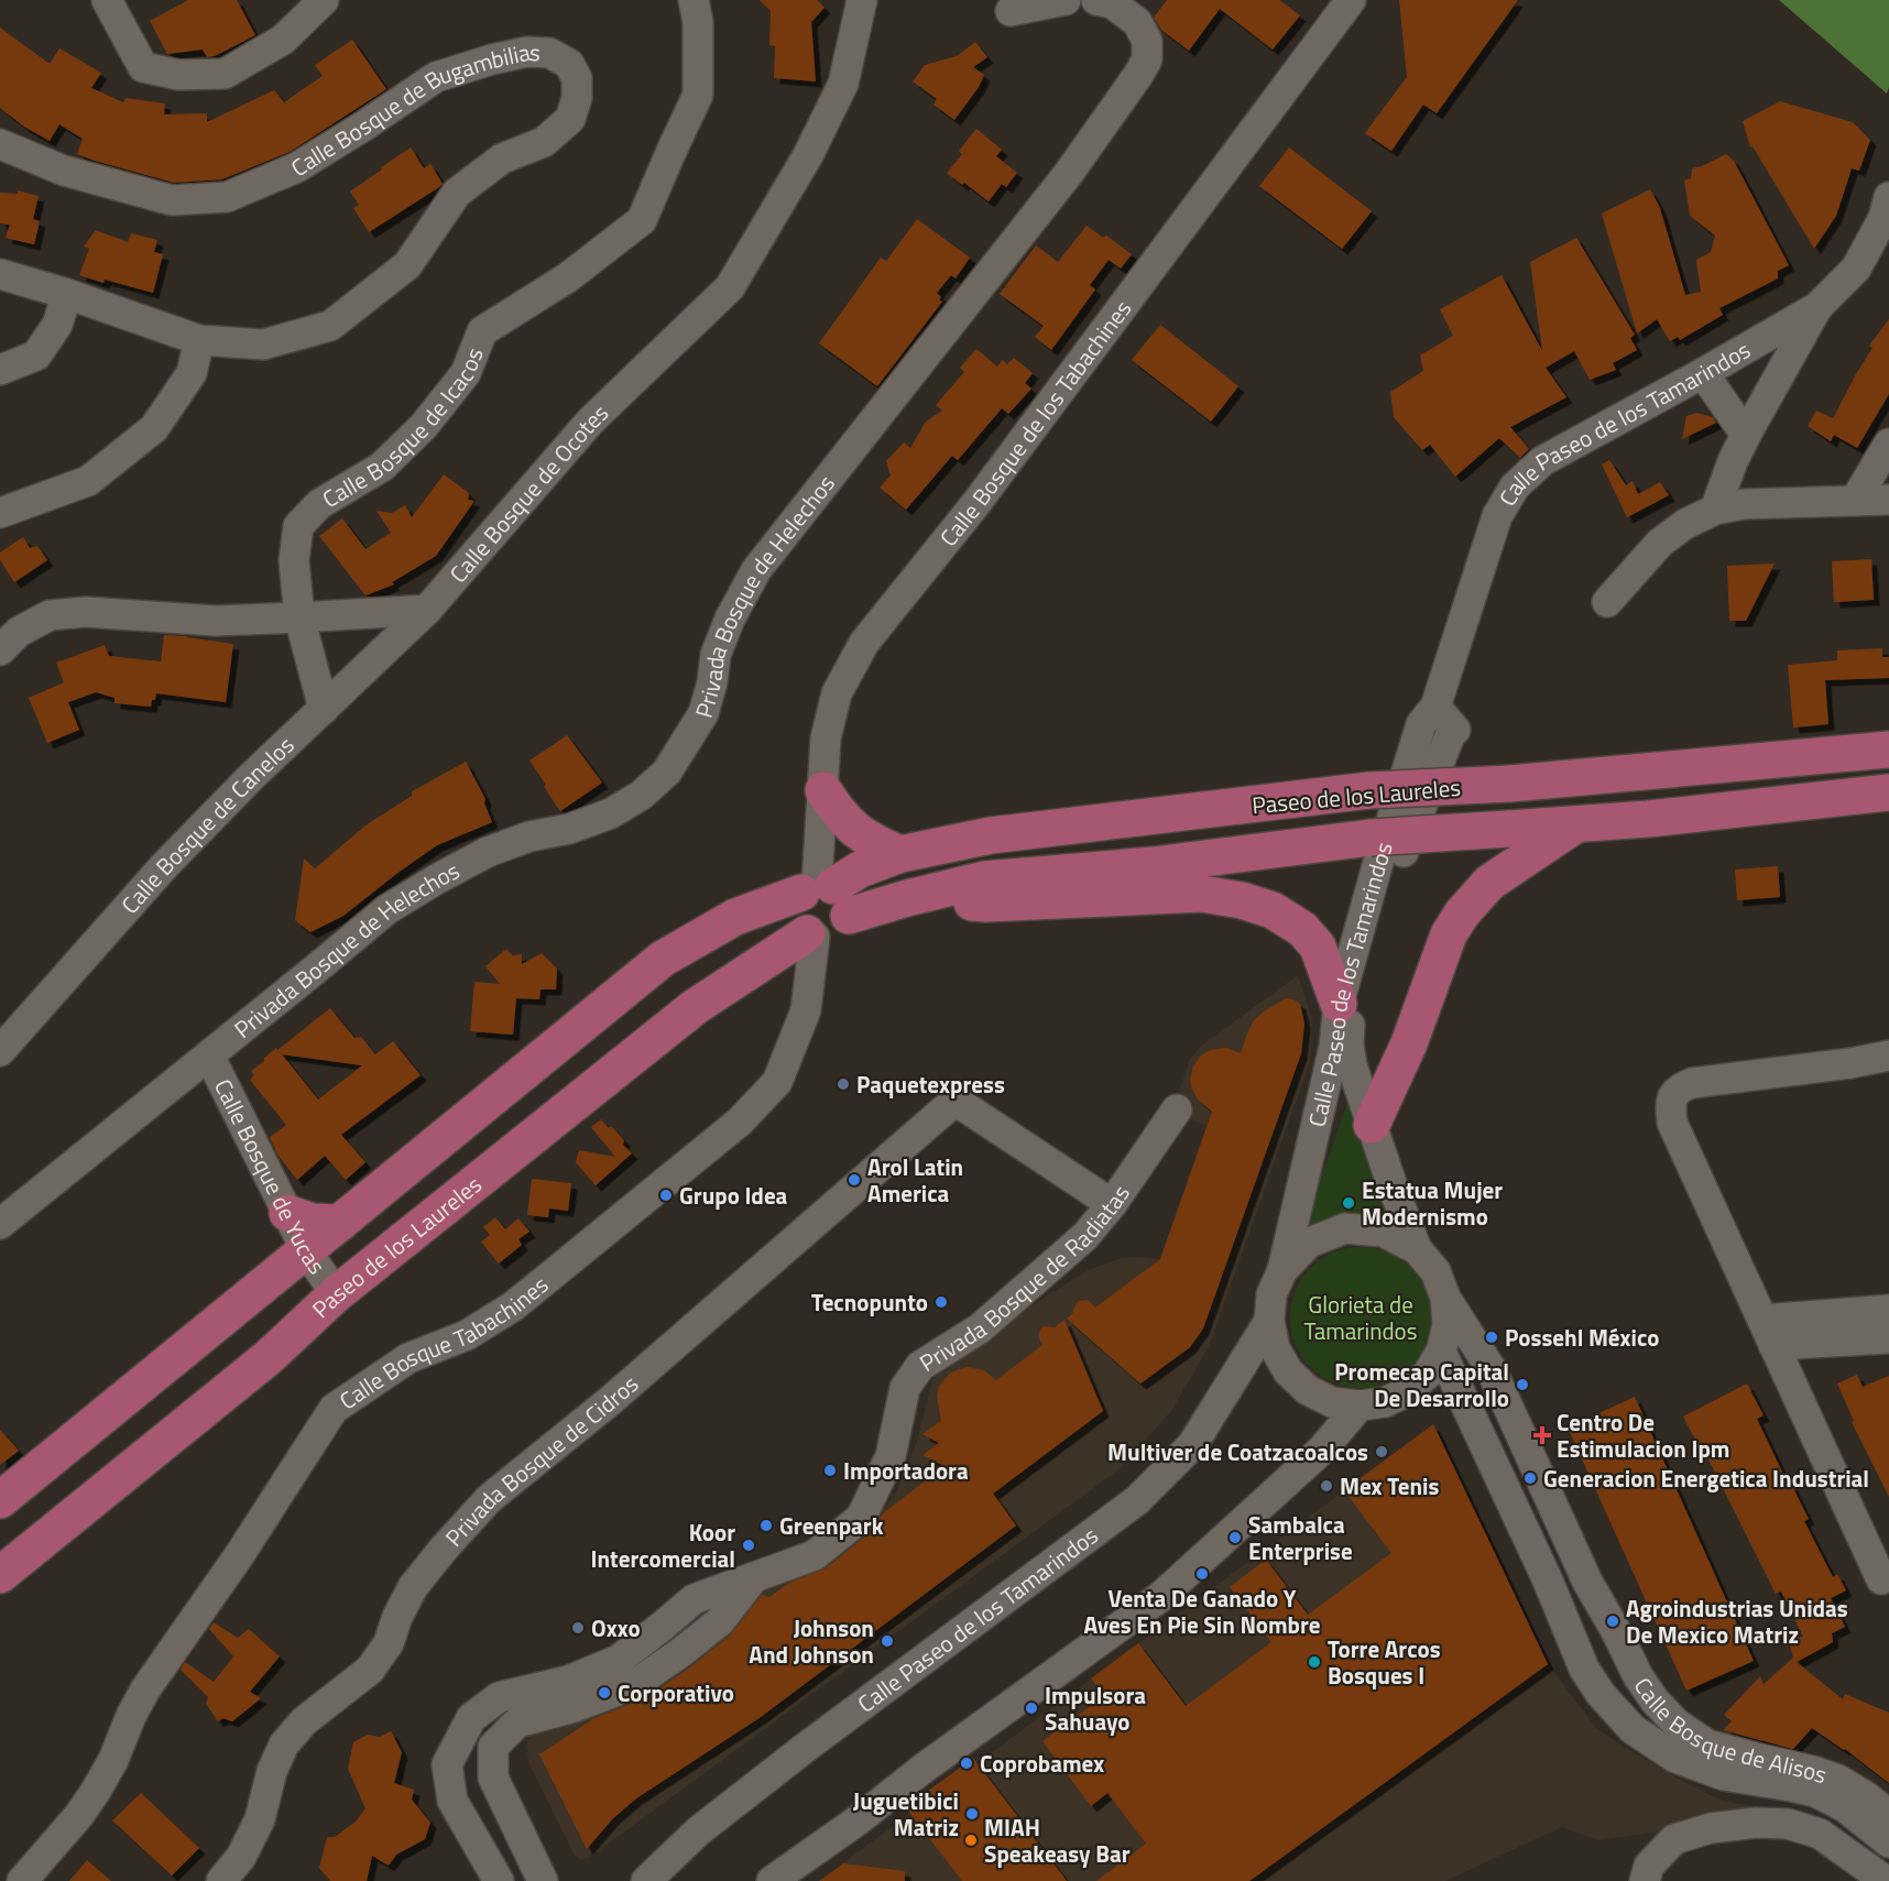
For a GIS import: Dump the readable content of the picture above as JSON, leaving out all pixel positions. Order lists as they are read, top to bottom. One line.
{"streets":{"main road":["Paseo de los Laureles"],"street":["Calle Bosque de Bugambilias","Calle Bosque de Icacos","Calle Bosque de los Tabachines","Calle Paseo de los Tamarindos","Calle Bosque de Ocotes","Privada Bosque de Helechos","Calle Bosque de Canelos","Calle Bosque de Yucas","Privada Bosque de Radiatas","Calle Bosque Tabachines","Privada Bosque de Cidros","Calle Bosque de Alisos"]},"crossings":[["Calle Bosque de Icacos","Calle Bosque de Canelos"],["Calle Bosque de los Tabachines","Paseo de los Laureles"],["Calle Paseo de los Tamarindos","Calle Bosque de Alisos"],["Calle Bosque de Ocotes","Calle Bosque de Canelos"],["Privada Bosque de Helechos","Calle Bosque de Yucas"],["Paseo de los Laureles","Calle Bosque de Yucas"],["Paseo de los Laureles","Calle Bosque Tabachines"],["Privada Bosque de Radiatas","Privada Bosque de Cidros"]],"parks":["Glorieta de Tamarindos"],"places":{"other":["Paquetexpress","Arol Latin America","Grupo Idea","Estatua Mujer Modernismo","Tecnopunto","Possehl México","Promecap Capital De Desarrollo","Multiver de Coatzacoalcos","Importadora","Generacion Energetica Industrial","Mex Tenis","Greenpark","Sambalca Enterprise","Koor Intercomercial","Venta De Ganado Y Aves En Pie Sin Nombre","Agroindustrias Unidas De Mexico Matriz","Oxxo","Johnson And Johnson","Torre Arcos Bosques I","Corporativo","Impulsora Sahuayo","Coprobamex","Juguetibici Matriz","MIAH Speakeasy Bar"],"health":["Centro De Estimulacion Ipm"]}}
